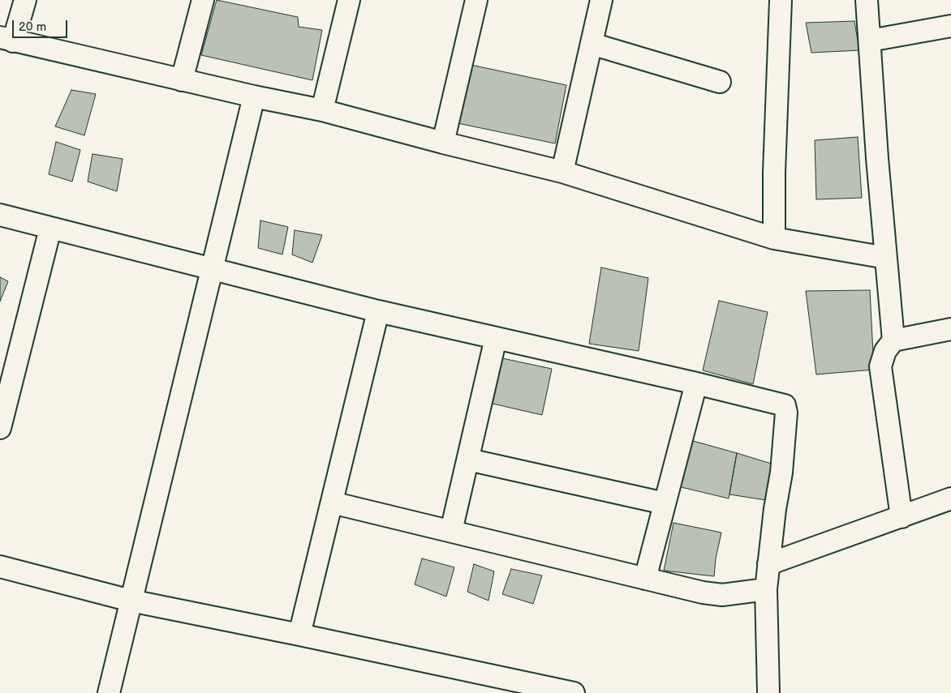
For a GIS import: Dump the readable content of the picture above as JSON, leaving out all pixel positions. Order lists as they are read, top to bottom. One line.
{"scale_bar":"20 m"}
